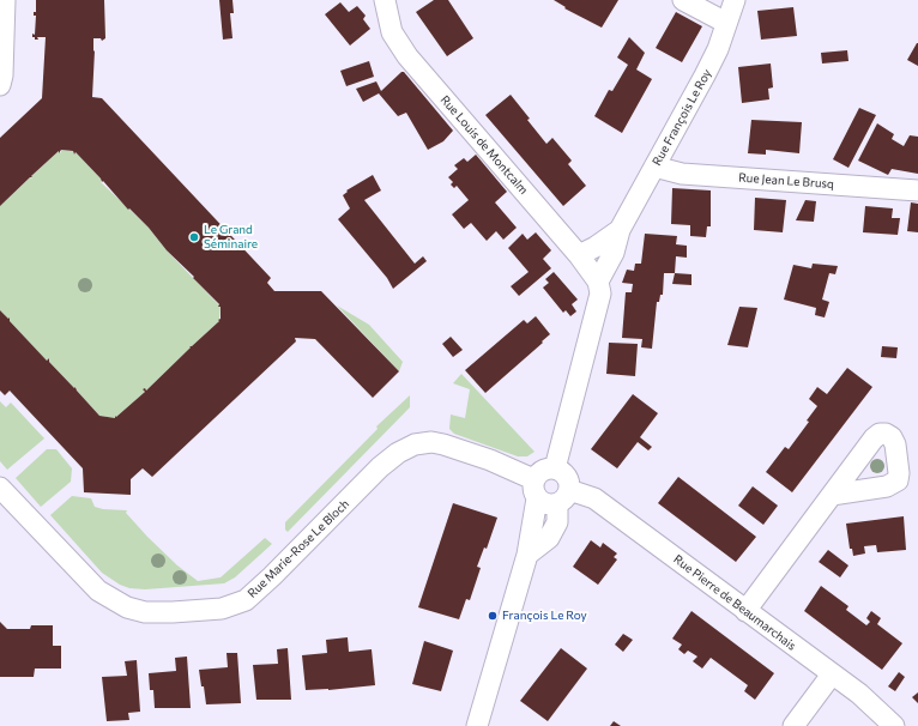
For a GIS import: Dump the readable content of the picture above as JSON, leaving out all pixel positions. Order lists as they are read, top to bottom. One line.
{"streets":{"street":["Rue François Le Roy","Rue Louis de Montcalm","Rue Jean Le Brusq","Rue Marie-Rose Le Bloch","Rue Pierre de Beaumarchais"]},"crossings":[["Rue François Le Roy","Rue Louis de Montcalm"],["Rue François Le Roy","Rue Jean Le Brusq"],["Rue François Le Roy","Rue Marie-Rose Le Bloch"],["Rue François Le Roy","Rue Pierre de Beaumarchais"],["Rue Marie-Rose Le Bloch","Rue Pierre de Beaumarchais"]],"places":["Le Grand Séminaire","François Le Roy"]}
